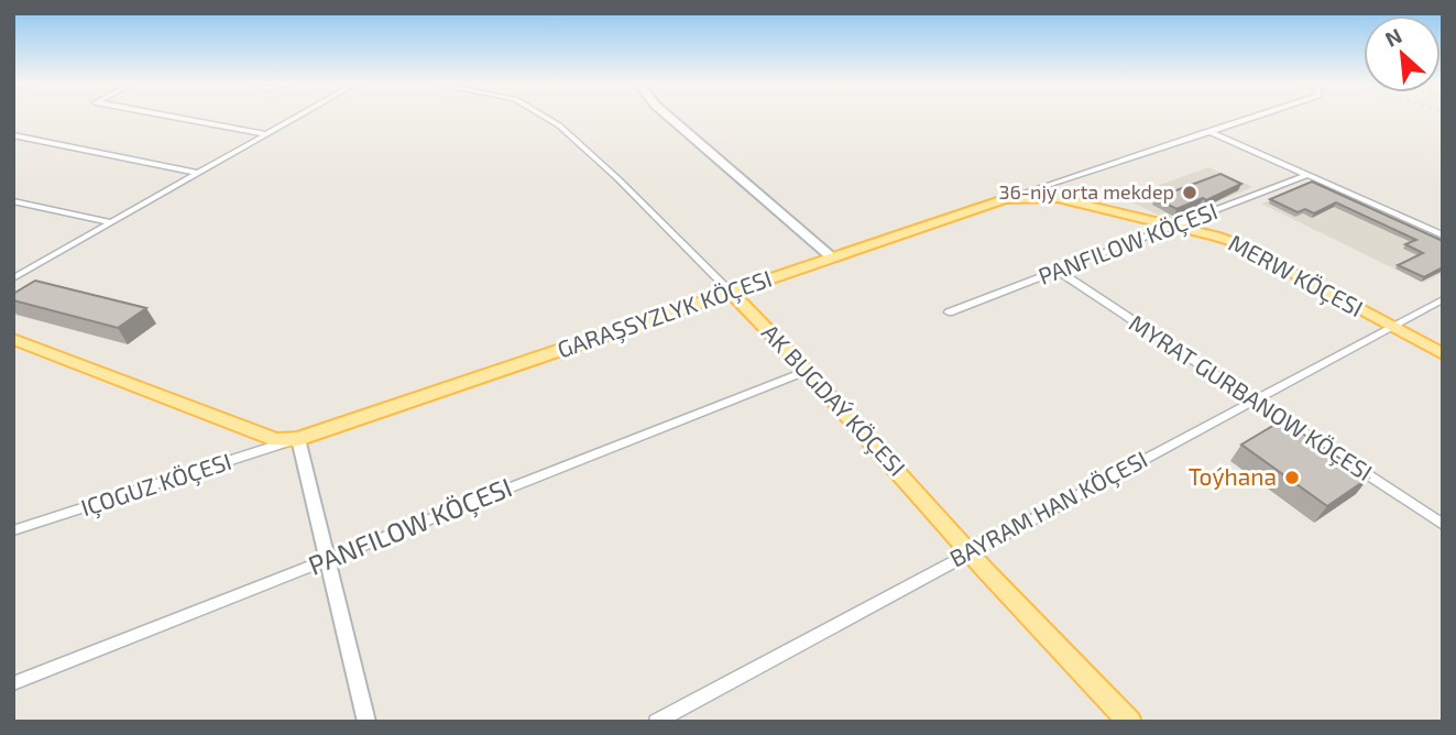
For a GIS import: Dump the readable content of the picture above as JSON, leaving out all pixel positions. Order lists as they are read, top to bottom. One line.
{"streets":{"main road":["MERW KÖÇESI","GARAŞSYZLYK KÖÇESI","AK BUGDAÝ KÖÇESI"],"street":["PANFILOW KÖÇESI","MYRAT GURBANOW KÖÇESI","IÇOGUZ KÖÇESI","BAYRAM HAN KÖÇESI"]},"crossings":[["PANFILOW KÖÇESI","MERW KÖÇESI"],["PANFILOW KÖÇESI","MYRAT GURBANOW KÖÇESI"],["PANFILOW KÖÇESI","AK BUGDAÝ KÖÇESI"],["MERW KÖÇESI","GARAŞSYZLYK KÖÇESI"],["MERW KÖÇESI","BAYRAM HAN KÖÇESI"],["GARAŞSYZLYK KÖÇESI","AK BUGDAÝ KÖÇESI"],["GARAŞSYZLYK KÖÇESI","IÇOGUZ KÖÇESI"],["MYRAT GURBANOW KÖÇESI","BAYRAM HAN KÖÇESI"],["AK BUGDAÝ KÖÇESI","BAYRAM HAN KÖÇESI"]],"places":["36-njy orta mekdep","Toýhana"],"north":"top left"}
